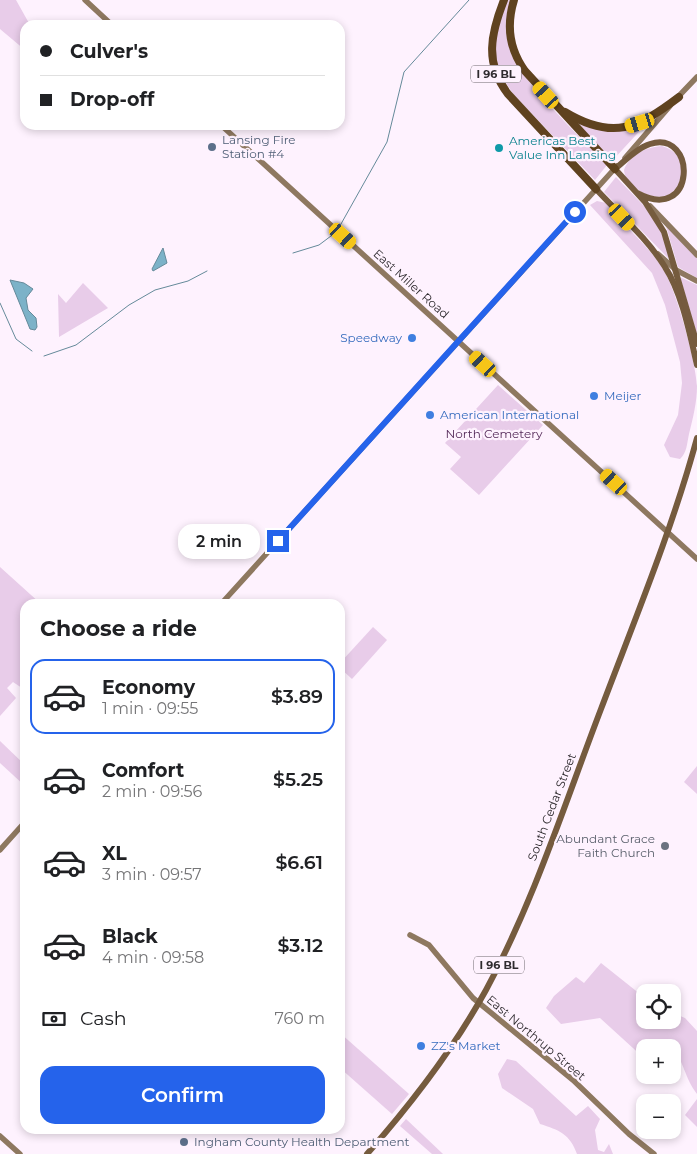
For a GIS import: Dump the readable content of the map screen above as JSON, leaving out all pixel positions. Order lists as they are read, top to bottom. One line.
{"streets":{"highway":["I 96 BL"],"main road":["South Cedar Street"],"street":["East Miller Road","East Northrup Street"]},"crossings":[["East Miller Road","South Cedar Street"],["South Cedar Street","East Northrup Street"]],"parks":["North Cemetery"],"places":["Lansing Fire Station #4","Americas Best Value Inn Lansing","Speedway","Meijer","American International","Abundant Grace Faith Church","ZZ's Market","Ingham County Health Department"],"page":{"banner":["Culver's","Drop-off"],"bubble":"2 min","heading":"Choose a ride","list":[{"name":"Economy","note":"1 min · 09:55","value":"$3.89"},{"name":"Comfort","note":"2 min · 09:56","value":"$5.25"},{"name":"XL","note":"3 min · 09:57","value":"$6.61"},{"name":"Black","note":"4 min · 09:58","value":"$3.12"}],"map_buttons":["+","−"],"pay":["Cash","760 m"],"buttons":"Confirm"}}
